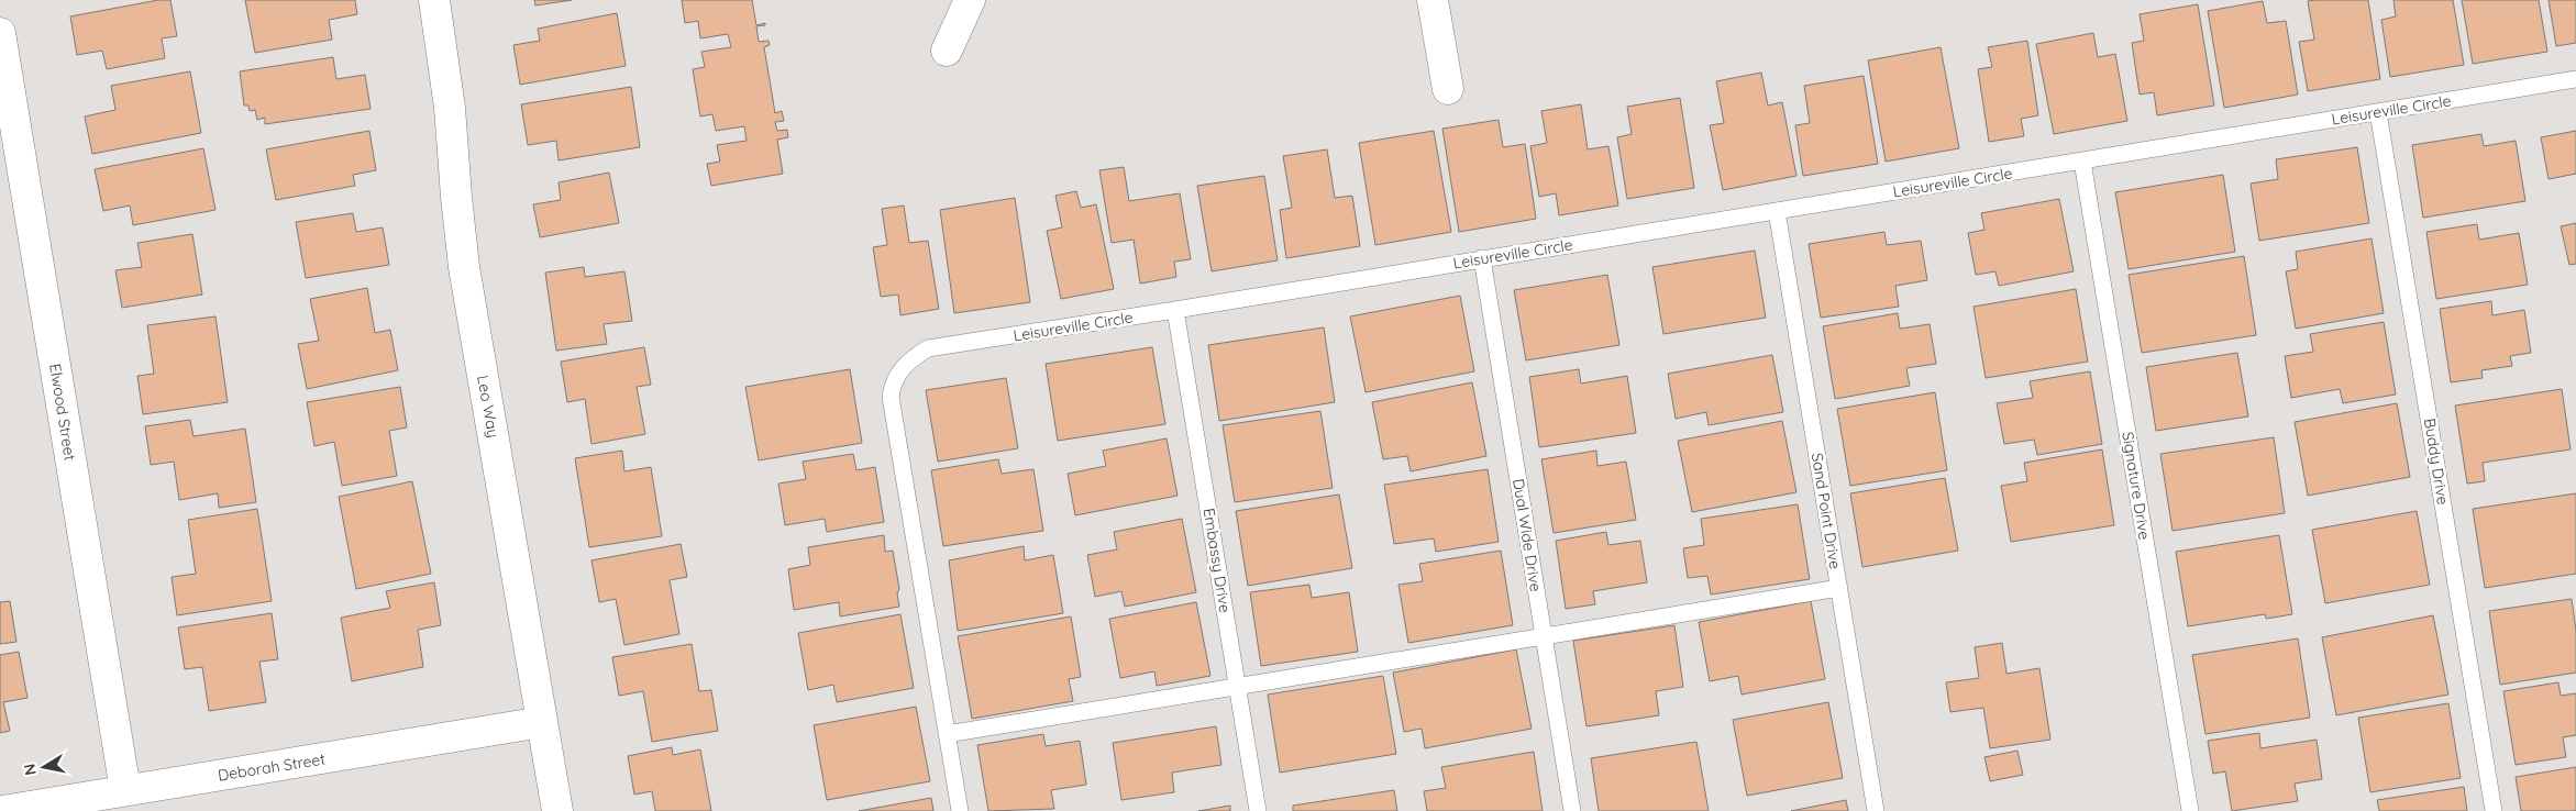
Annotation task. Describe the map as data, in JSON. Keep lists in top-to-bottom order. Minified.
{"streets":{"street":["Leo Way","Elwood Street","Deborah Street"],"lane":["Leisureville Circle","Buddy Drive","Signature Drive","Sand Point Drive","Dual Wide Drive","Embassy Drive"]},"crossings":[["Leisureville Circle","Buddy Drive"],["Leisureville Circle","Signature Drive"],["Leisureville Circle","Sand Point Drive"],["Leisureville Circle","Dual Wide Drive"],["Leisureville Circle","Embassy Drive"],["Leo Way","Deborah Street"],["Elwood Street","Deborah Street"]],"north":"left"}
